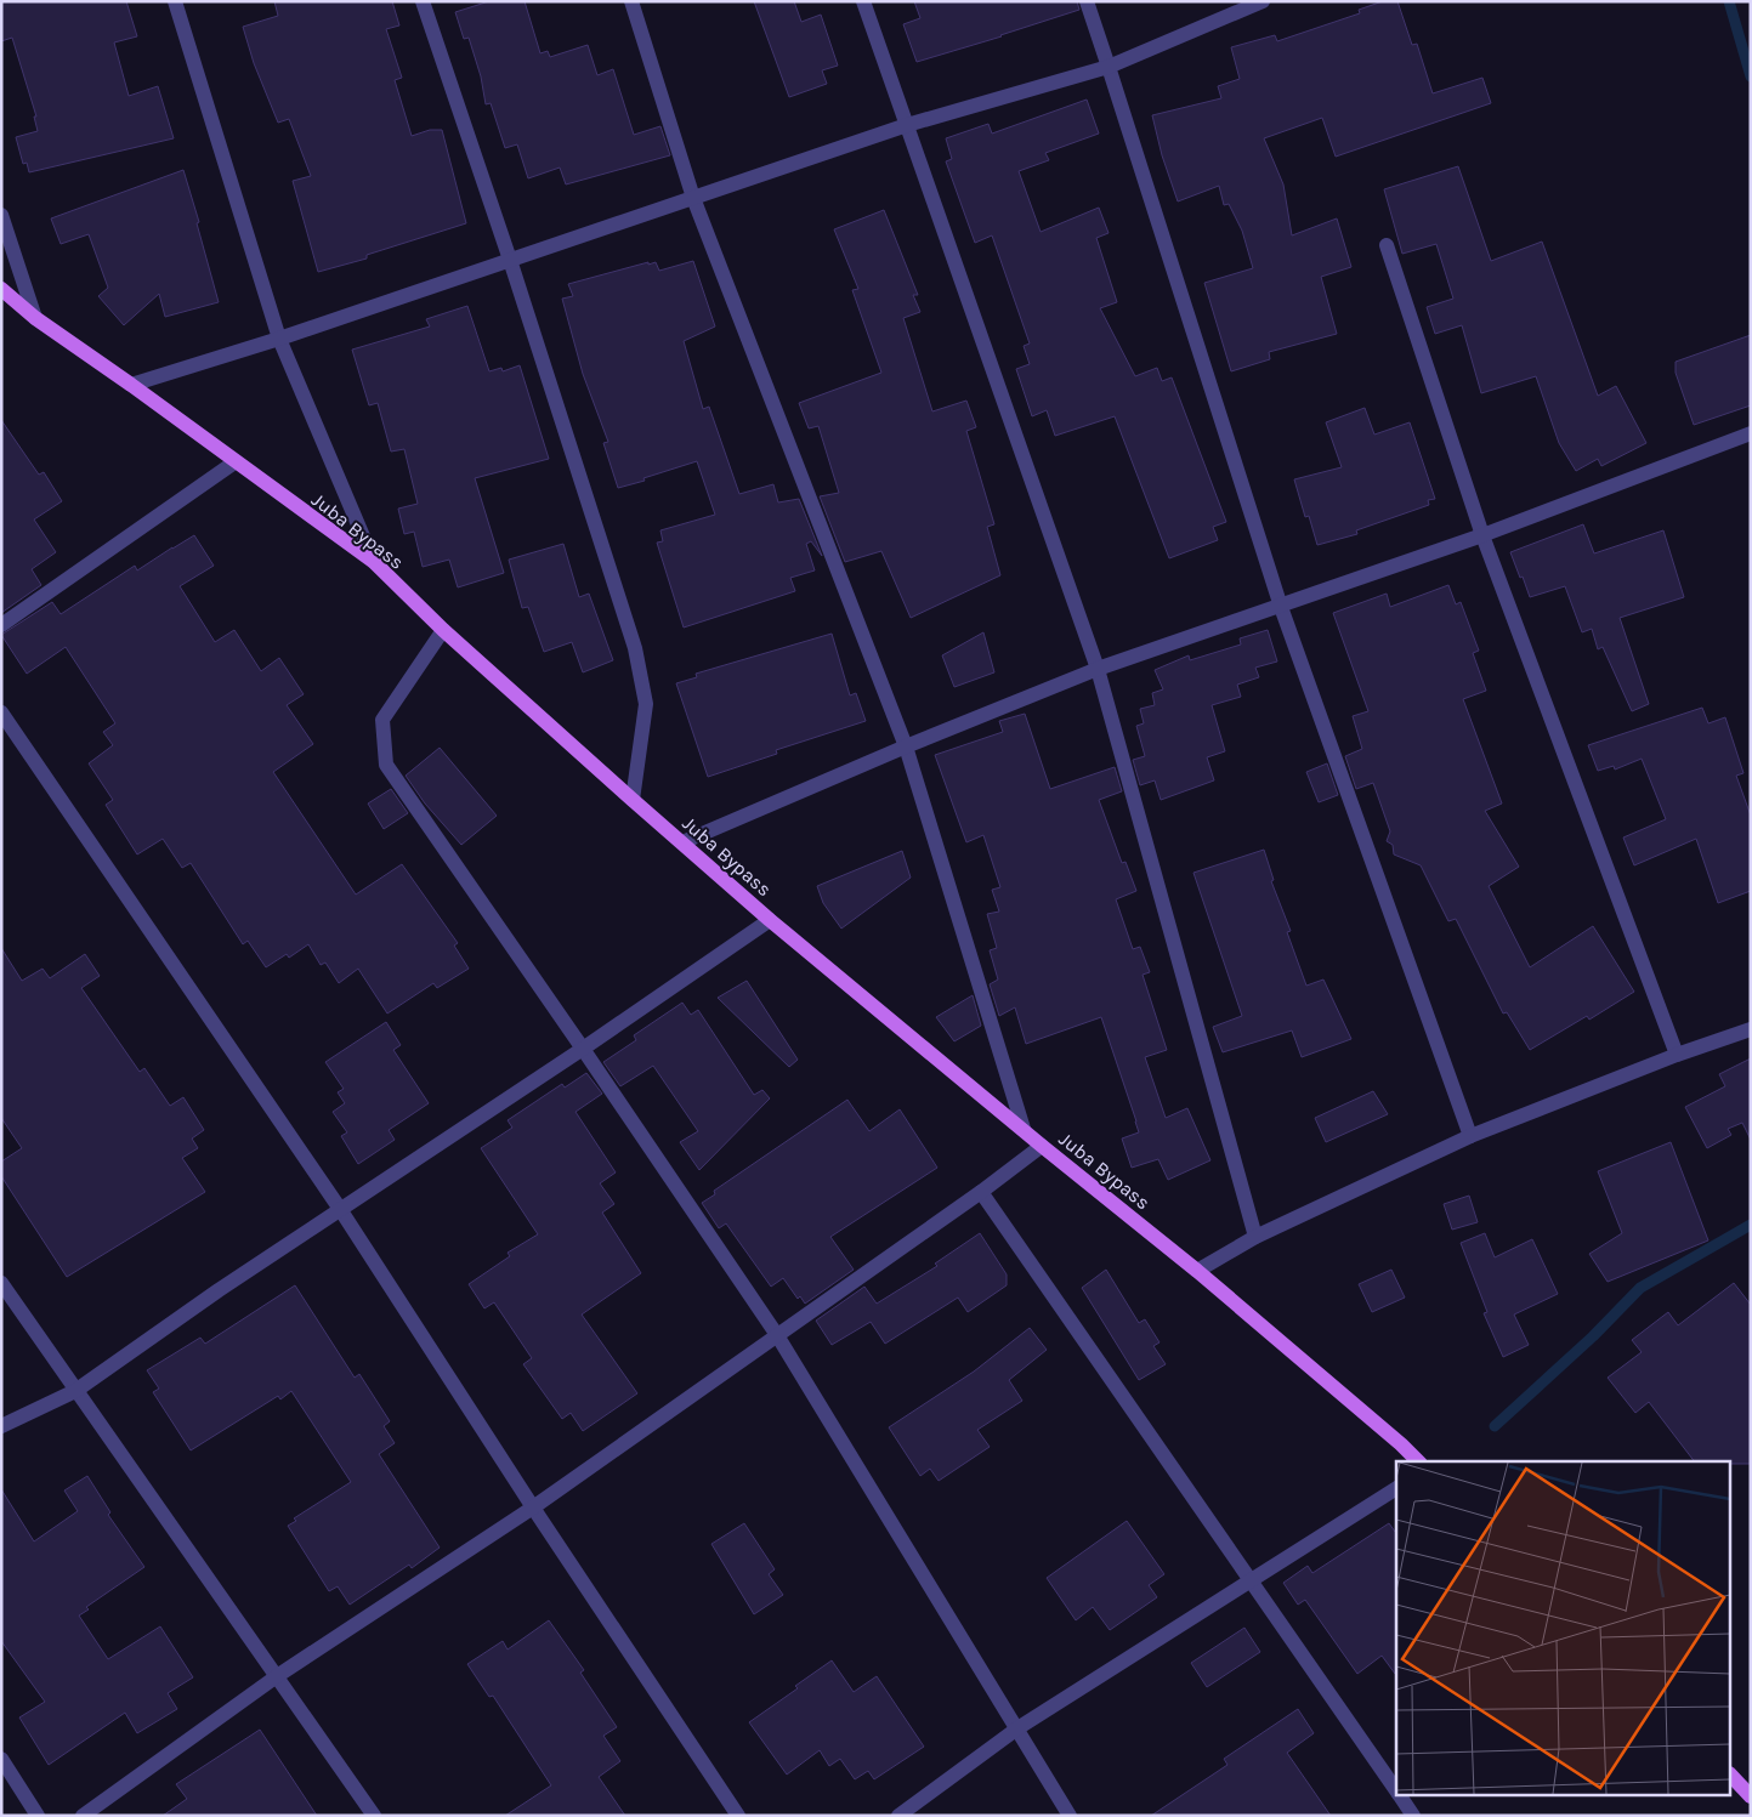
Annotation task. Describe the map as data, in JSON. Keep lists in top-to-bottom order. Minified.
{"streets":{"main road":["Juba Bypass"]}}
